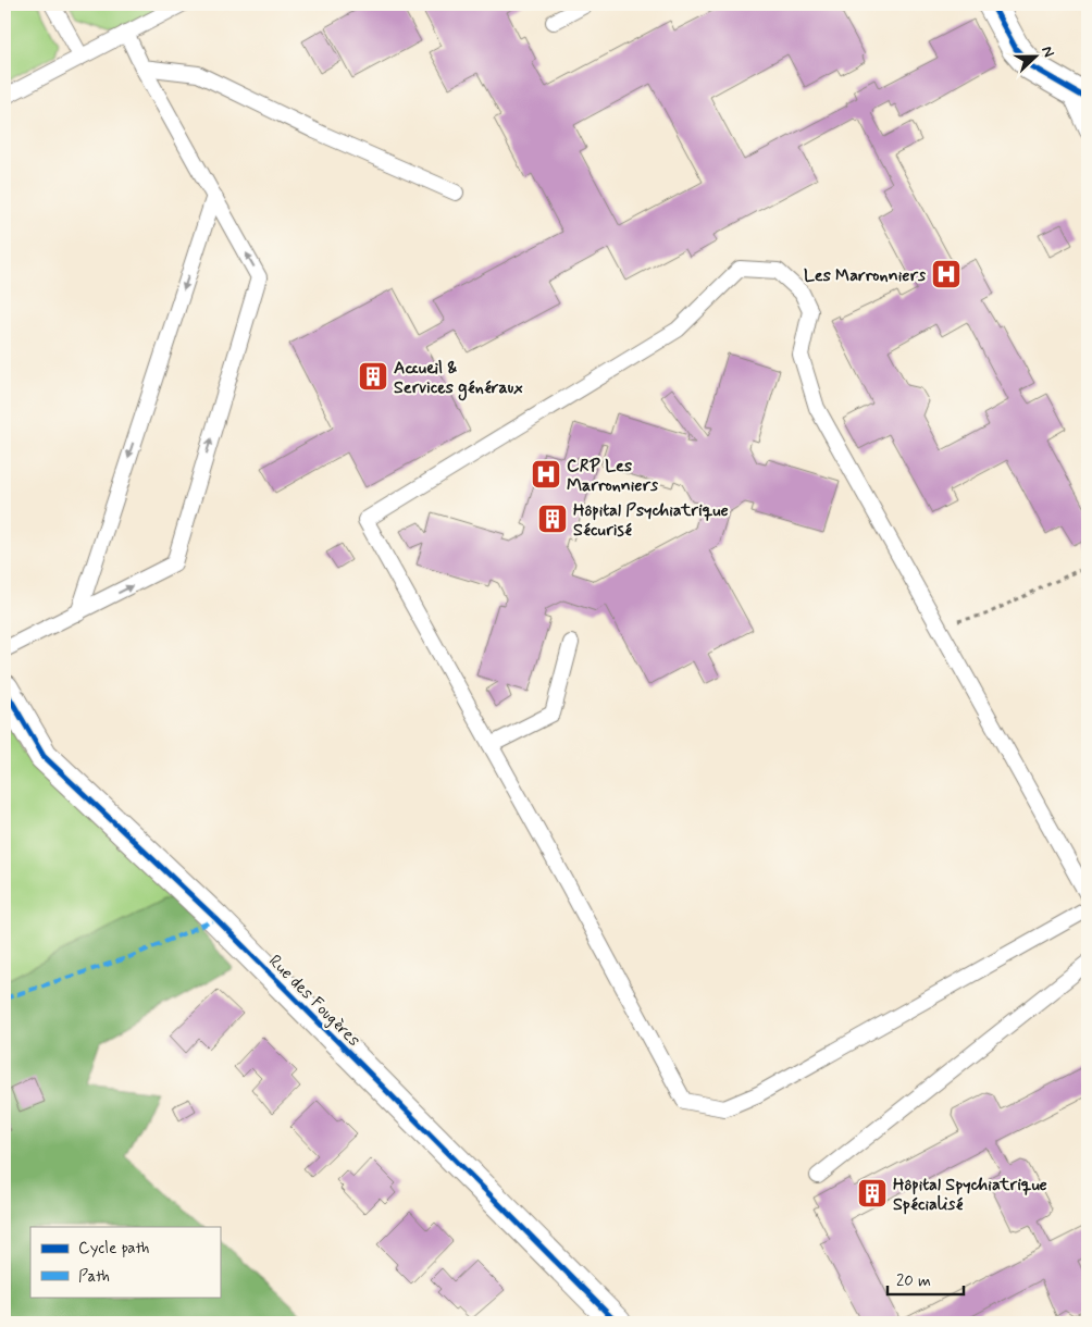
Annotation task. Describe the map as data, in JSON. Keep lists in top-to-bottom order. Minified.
{"streets":{"street":["Rue des Fougères"]},"places":{"hospital":["Les Marronniers","CRP Les Marronniers"],"building":["Accueil & Services généraux","Hôpital Psychiatrique Sécurisé","Hôpital Spychiatrique Spécialisé"]},"legend":["Cycle path","Path"],"scale_bar":"20 m","north":"right"}
